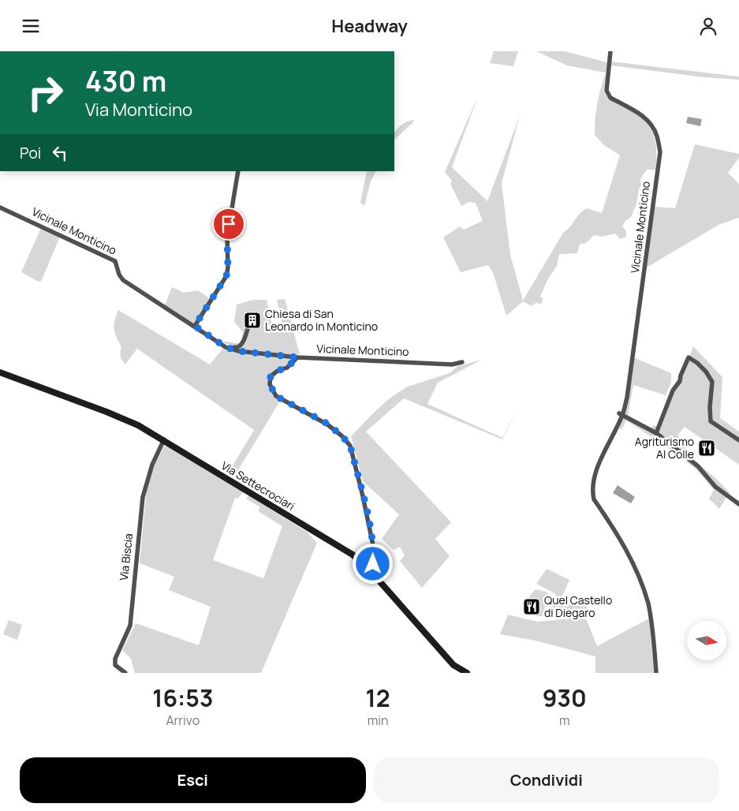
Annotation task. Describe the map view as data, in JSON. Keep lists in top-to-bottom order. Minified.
{"streets":{"main road":["Via Settecrociari"],"street":["Vicinale Monticino","Via Biscia"]},"crossings":[["Via Settecrociari","Via Biscia"]],"places":{"building":["Chiesa di San Leonardo in Monticino"],"restaurant":["Agriturismo Al Colle","Quel Castello di Diegaro"]},"north":"right","page":{"header":"Headway","turn":["430 m","Via Monticino"],"then":"Poi","eta":["16:53","Arrivo","12","min","930","m"],"buttons":["Esci","Condividi"]}}
